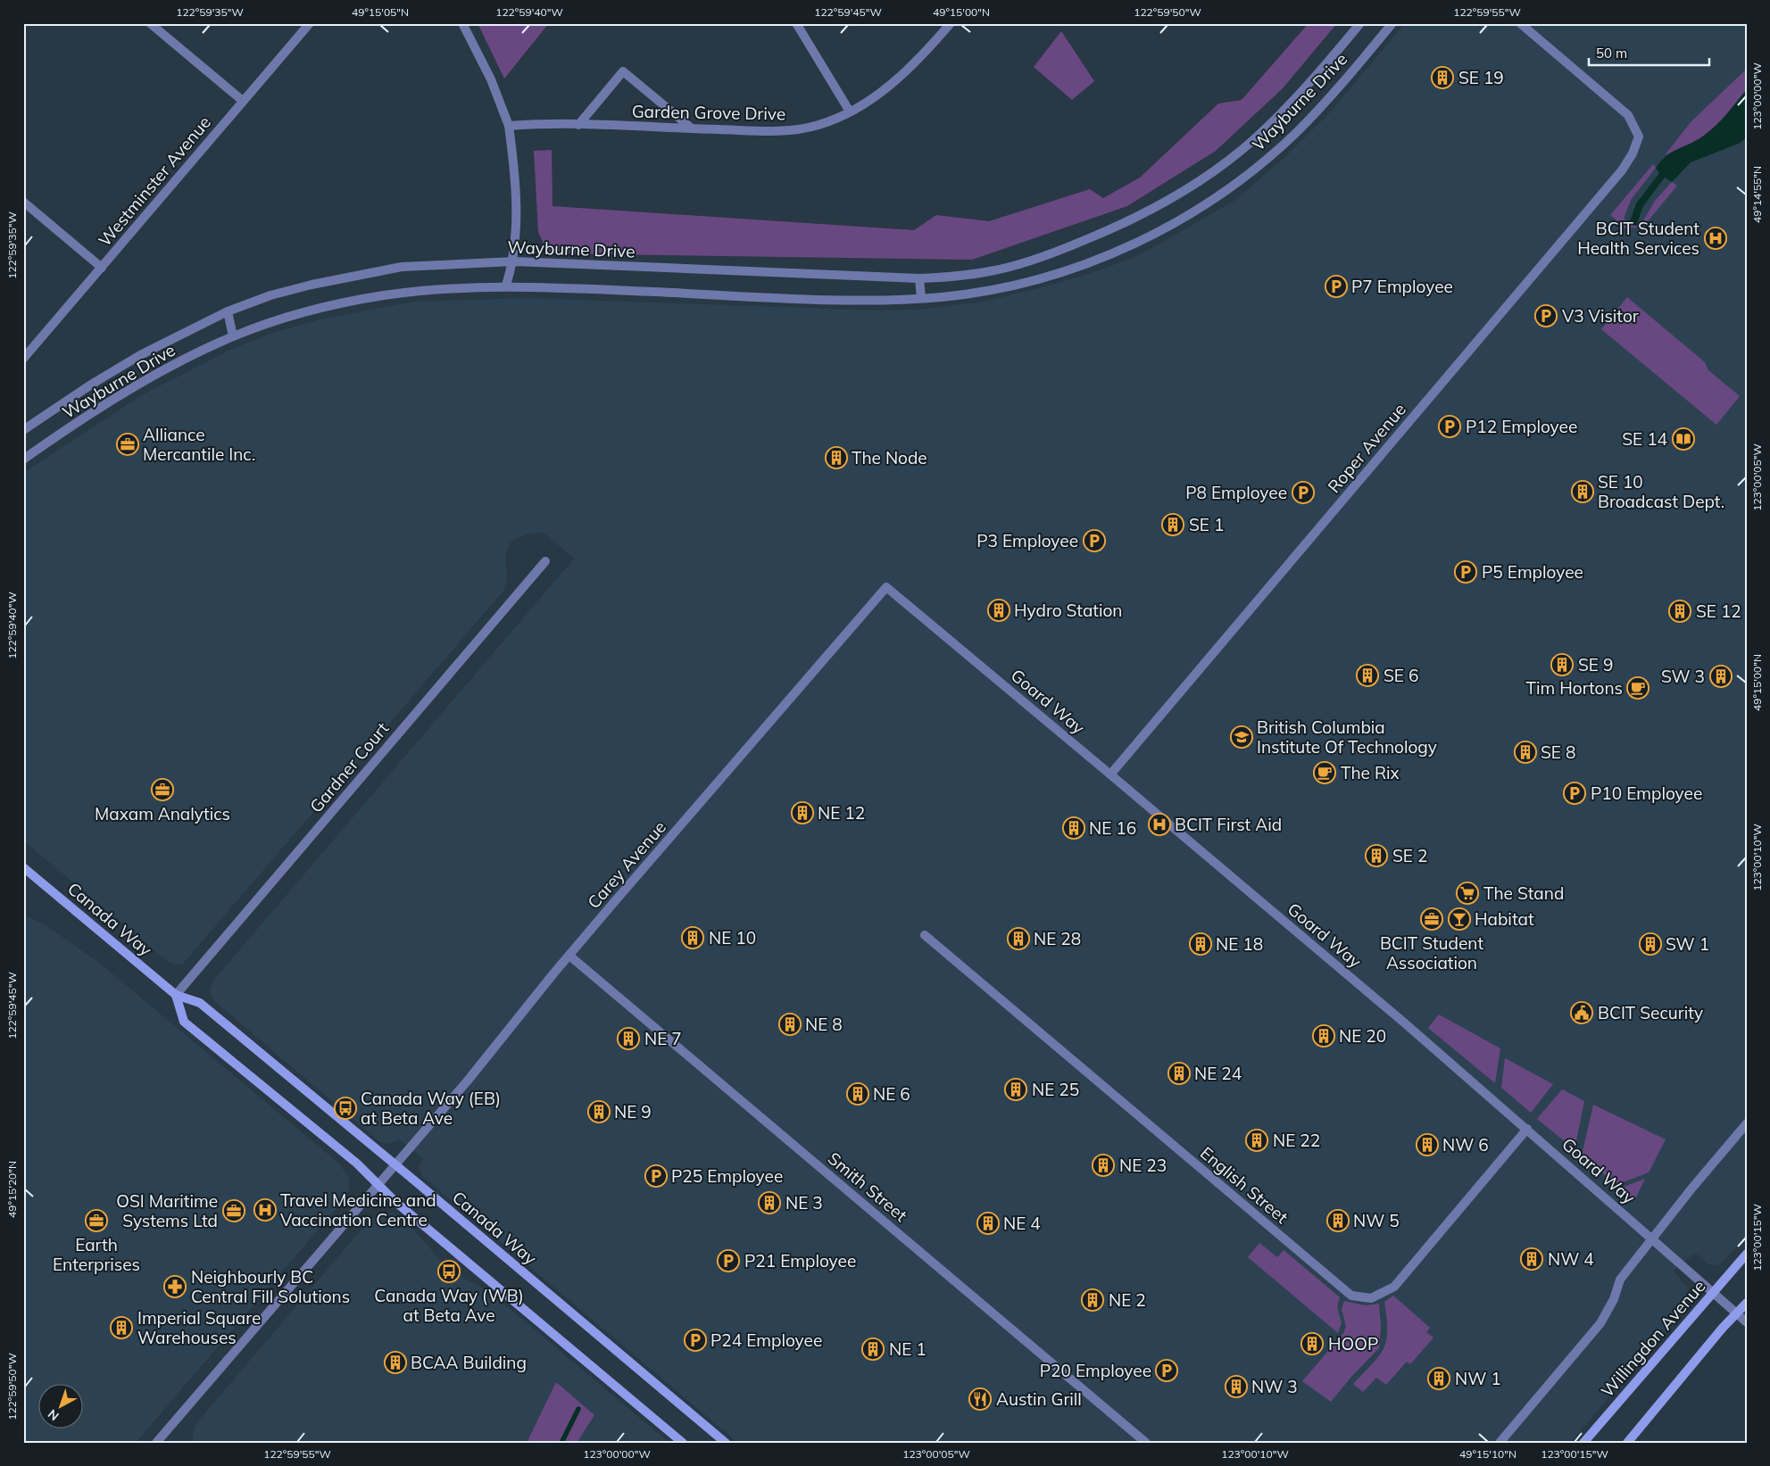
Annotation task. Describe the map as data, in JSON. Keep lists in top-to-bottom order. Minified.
{"streets":{"main road":["Canada Way","Willingdon Avenue"],"street":["Wayburne Drive","Garden Grove Drive","Westminster Avenue","Roper Avenue","Goard Way","Gardner Court","Carey Avenue","English Street","Smith Street"]},"crossings":[["Roper Avenue","Goard Way"],["Goard Way","Carey Avenue"],["Goard Way","English Street"],["Goard Way","Willingdon Avenue"],["Gardner Court","Canada Way"],["Carey Avenue","Canada Way"],["Carey Avenue","Smith Street"]],"places":{"building":["SE 19","The Node","SE 10 Broadcast Dept.","SE 1","Hydro Station","SE 12","SE 9","SE 6","SW 3","SE 8","NE 12","NE 16","SE 2","NE 10","NE 28","NE 18","SW 1","NE 8","NE 20","NE 7","NE 24","NE 25","NE 6","NE 9","NE 22","NW 6","NE 23","NE 3","NW 5","NE 4","NW 4","NE 2","Imperial Square Warehouses","HOOP","NE 1","BCAA Building","NW 1","NW 3"],"hospital":["BCIT Student Health Services","BCIT First Aid","Travel Medicine and Vaccination Centre"],"parking":["P7 Employee","V3 Visitor","P12 Employee","P8 Employee","P3 Employee","P5 Employee","P10 Employee","P25 Employee","P21 Employee","P24 Employee","P20 Employee"],"library":["SE 14"],"office":["Alliance Mercantile Inc.","Maxam Analytics","BCIT Student Association","OSI Maritime Systems Ltd","Earth Enterprises"],"cafe":["Tim Hortons","The Rix"],"school or university":["British Columbia Institute Of Technology"],"supermarket":["The Stand"],"bar":["Habitat"],"public building":["BCIT Security"],"bus stop":["Canada Way (EB) at Beta Ave","Canada Way (WB) at Beta Ave"],"pharmacy":["Neighbourly BC Central Fill Solutions"],"restaurant":["Austin Grill"]},"scale_bar":"50 m","north":"bottom left","coordinates":["122°59'35\"W","49°15'05\"N","122°59'40\"W","122°59'45\"W","49°15'00\"N","122°59'50\"W","122°59'55\"W","123°00'00\"W","49°14'55\"N","123°00'05\"W","123°00'10\"W","49°15'20\"N","123°00'15\"W","49°15'10\"N"]}
